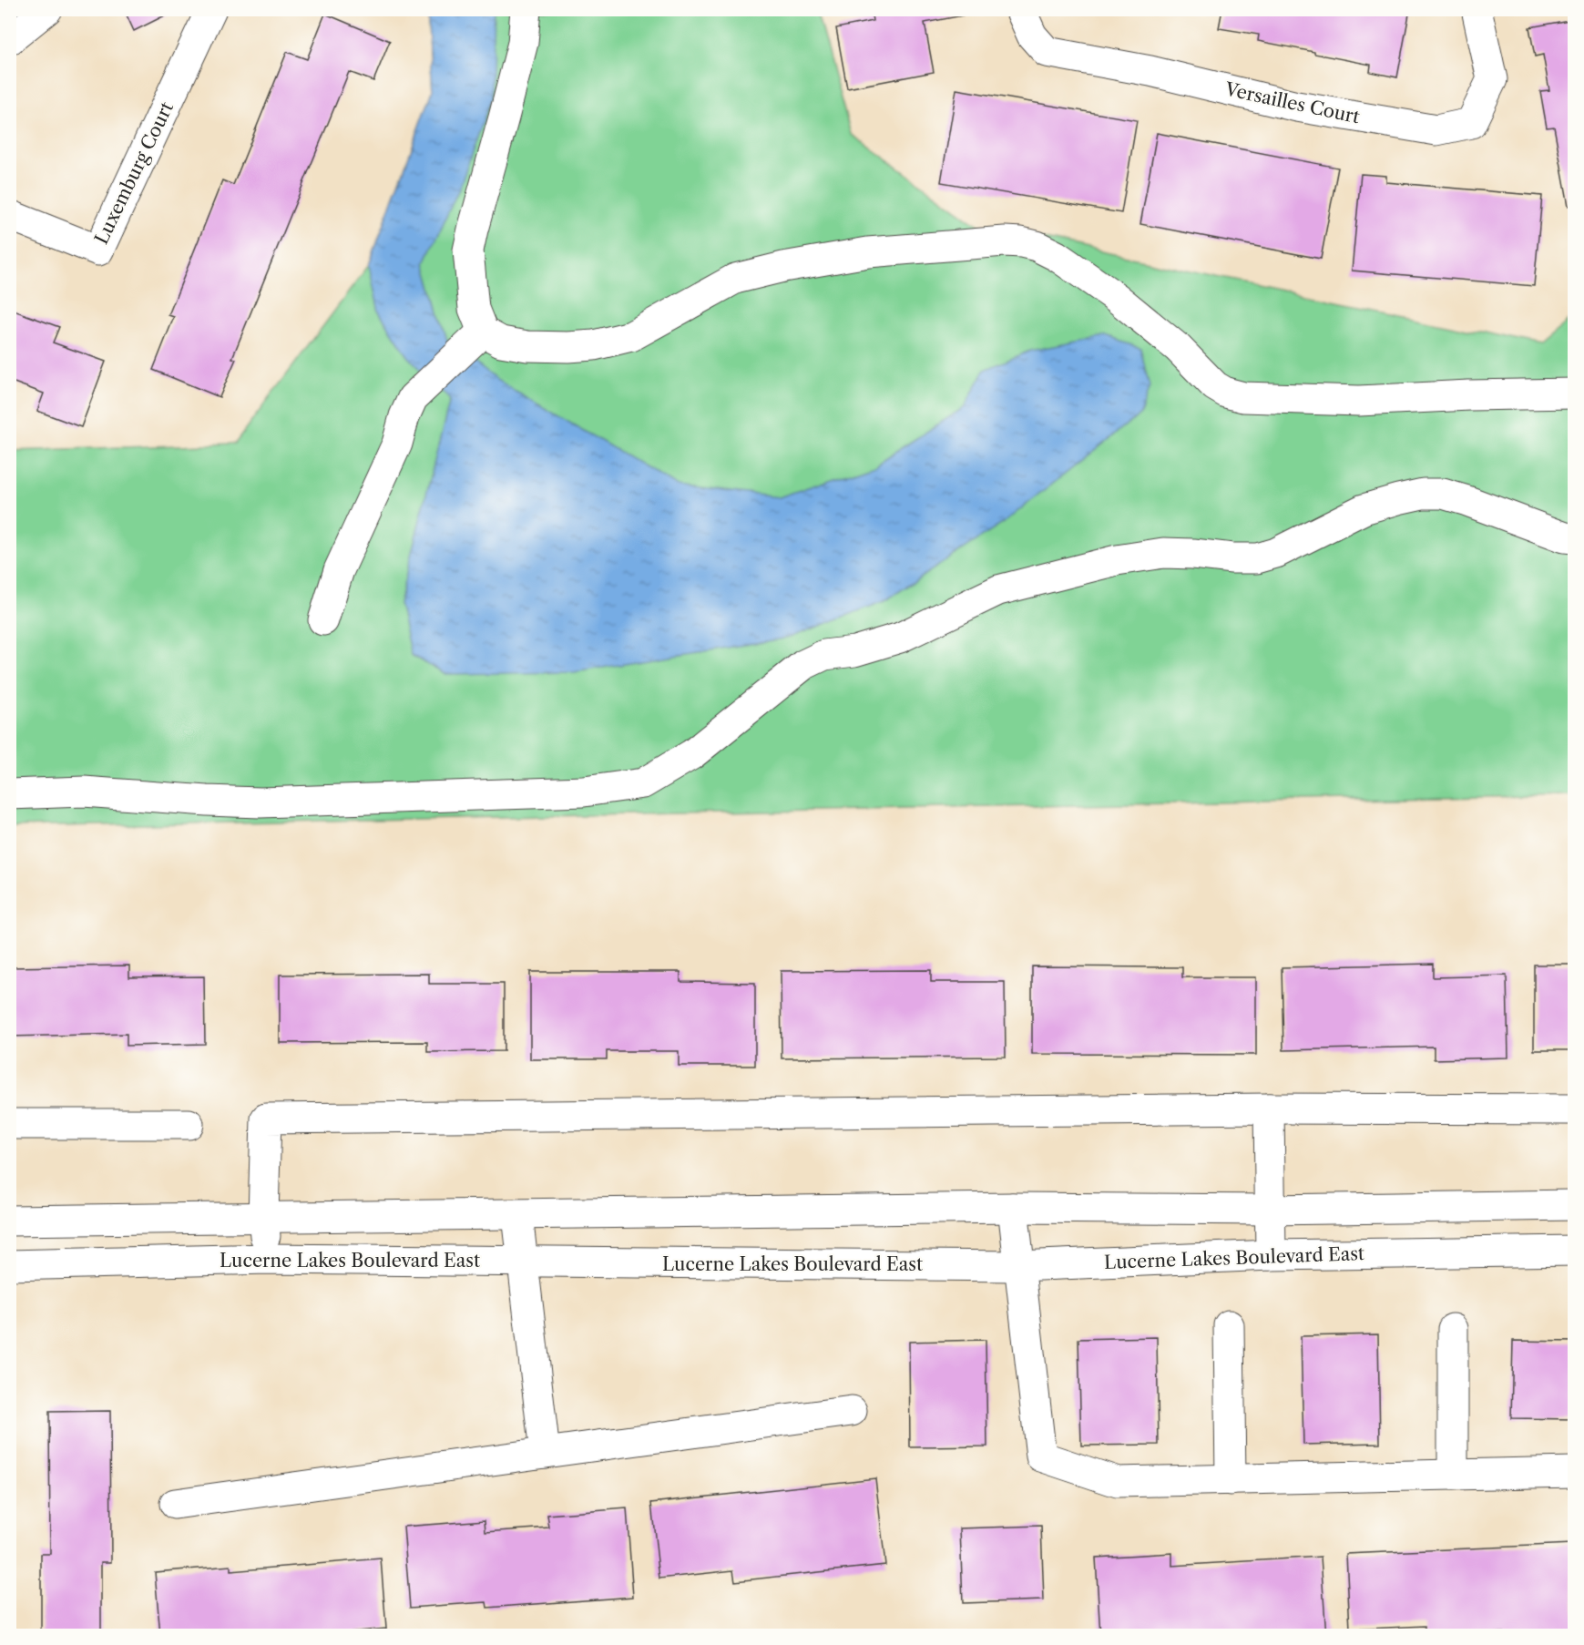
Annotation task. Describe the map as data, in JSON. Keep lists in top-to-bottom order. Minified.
{"streets":{"street":["Versailles Court","Luxemburg Court","Lucerne Lakes Boulevard East"]}}
